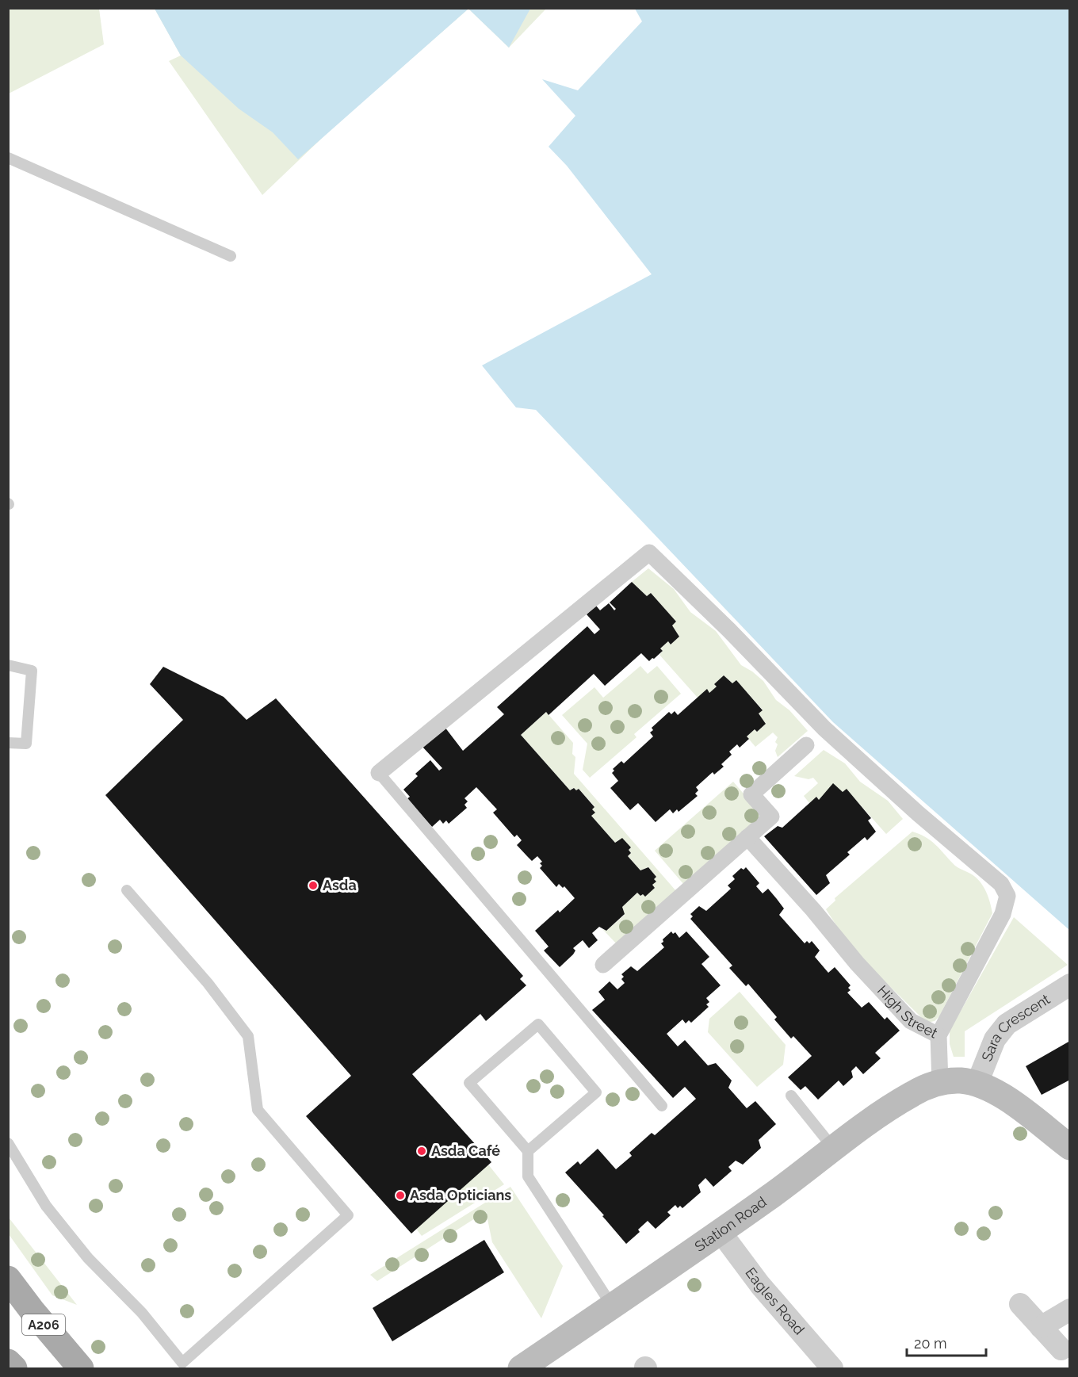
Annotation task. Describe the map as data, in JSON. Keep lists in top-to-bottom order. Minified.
{"streets":{"main road":["Station Road","A206"],"street":["High Street","Sara Crescent","Eagles Road"]},"crossings":[["High Street","Station Road"],["Station Road","Eagles Road"]],"places":["Asda","Asda Café","Asda Opticians"],"scale_bar":"20 m"}
